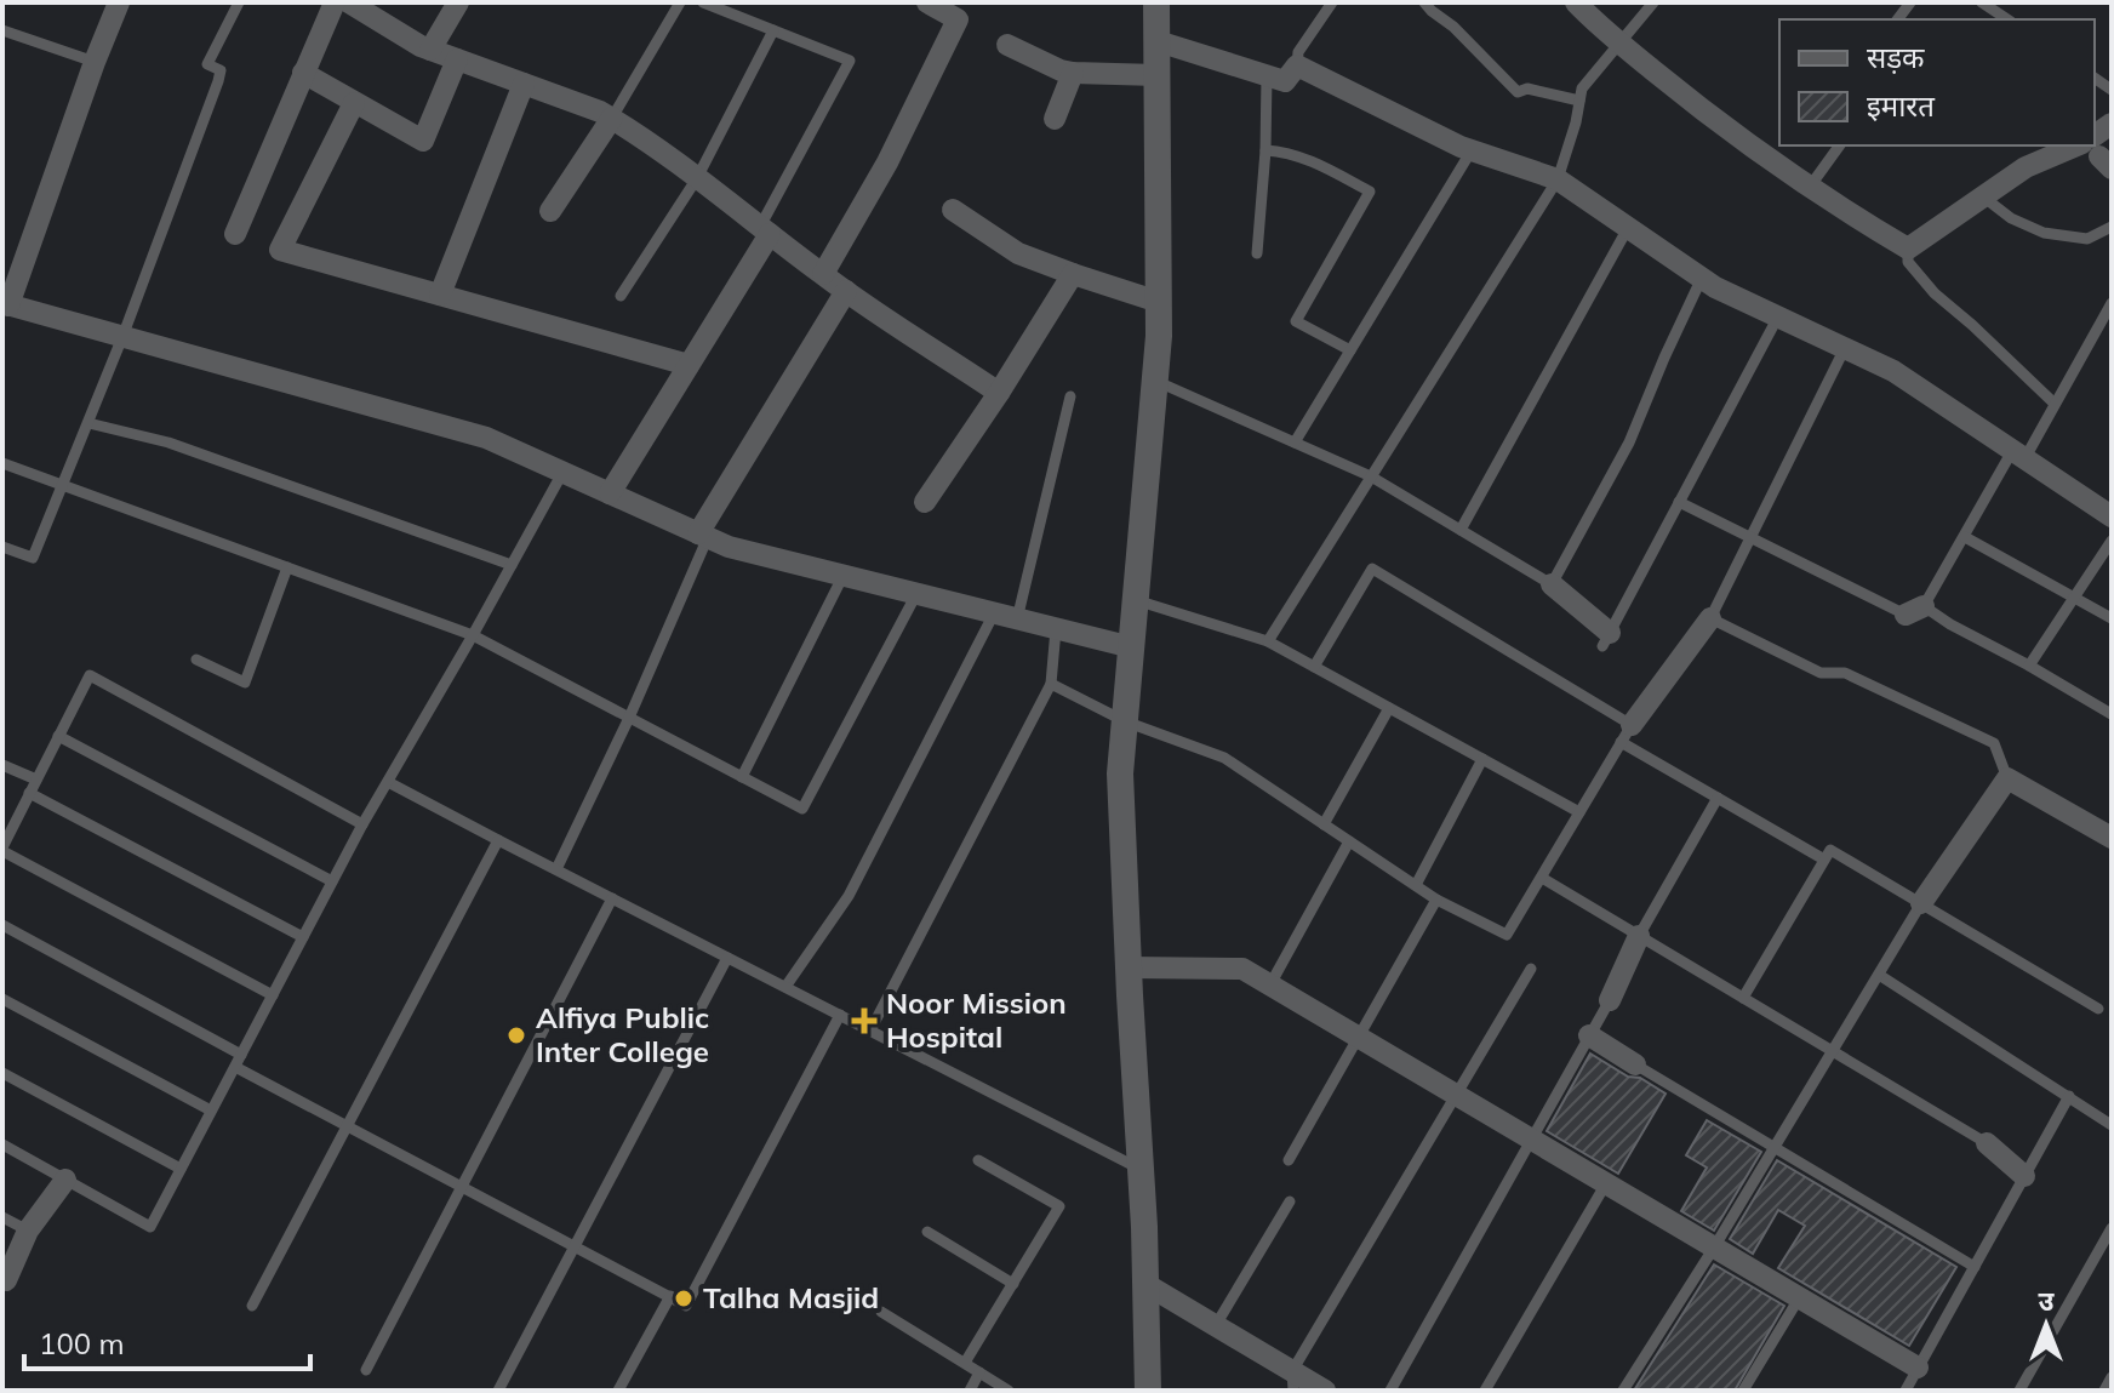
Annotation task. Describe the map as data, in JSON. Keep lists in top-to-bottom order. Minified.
{"places":{"health":["Noor Mission Hospital"],"other":["Alfiya Public Inter College","Talha Masjid"]},"legend":["सड़क","इमारत"],"scale_bar":"100 m","north":"top"}
